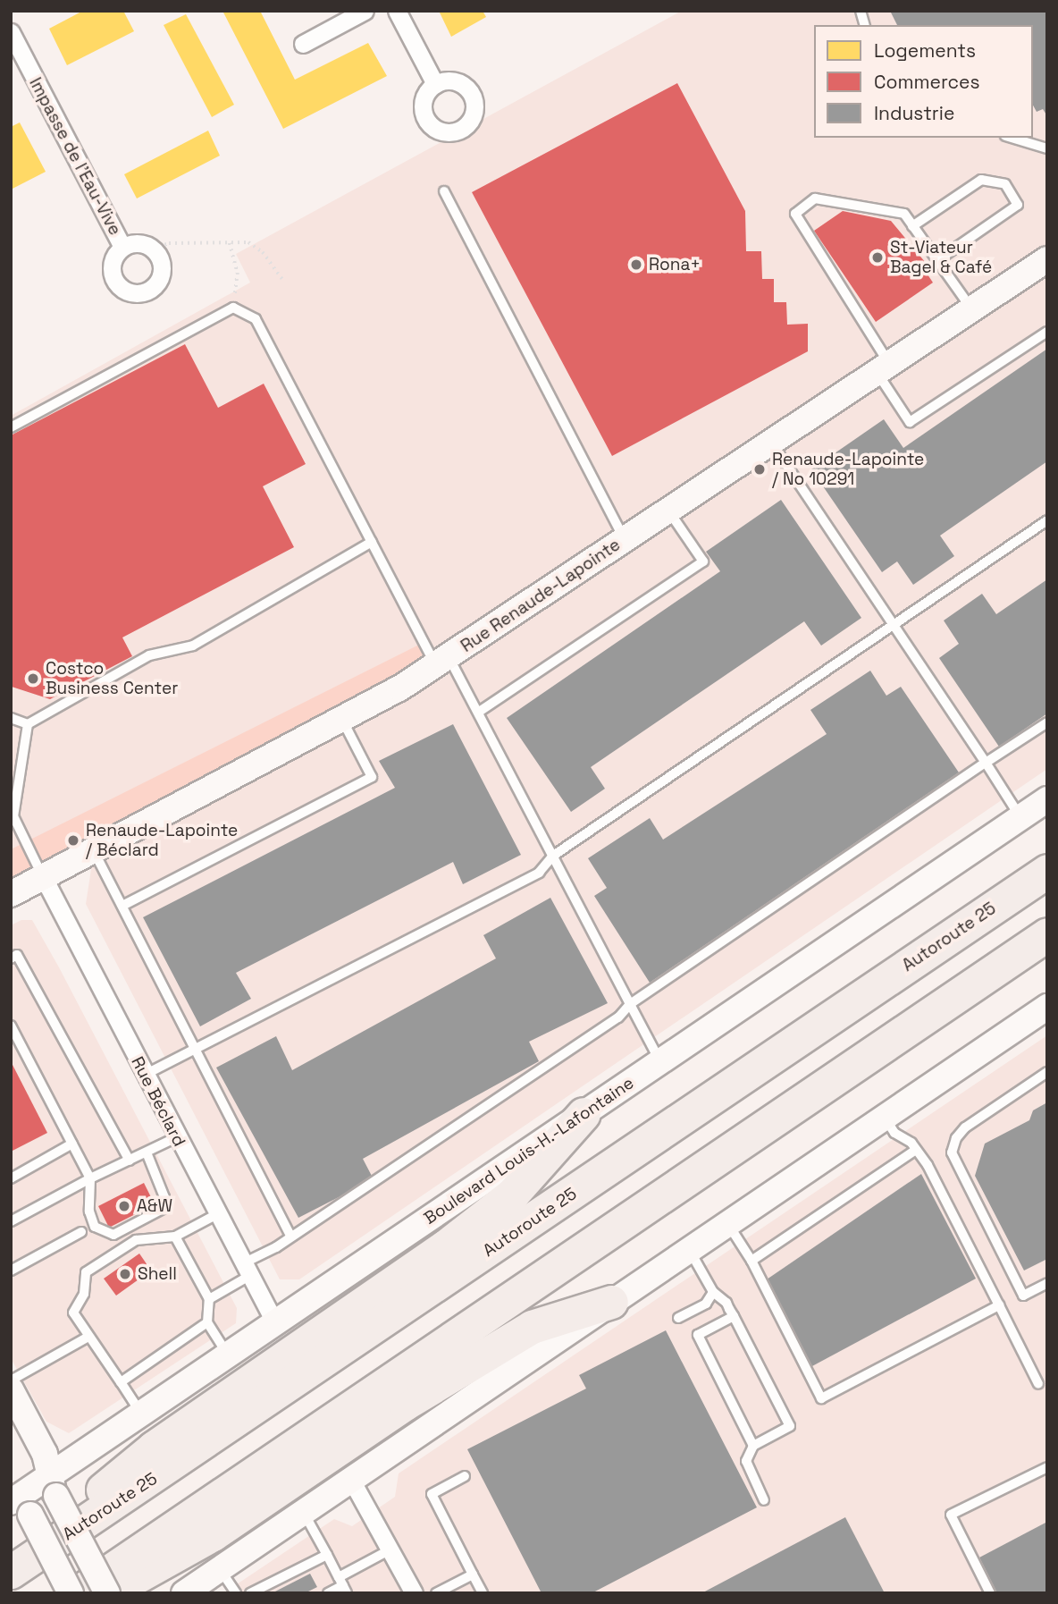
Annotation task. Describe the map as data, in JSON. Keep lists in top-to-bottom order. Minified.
{"streets":{"highway":["Autoroute 25"],"main road":["Rue Renaude-Lapointe","Boulevard Louis-H.-Lafontaine"],"street":["Impasse de l'Eau-Vive","Rue Béclard"]},"crossings":[["Rue Renaude-Lapointe","Rue Béclard"],["Rue Béclard","Boulevard Louis-H.-Lafontaine"]],"places":["St-Viateur Bagel & Café","Rona+","Renaude-Lapointe / No 10291","Costco Business Center","Renaude-Lapointe / Béclard","A&W","Shell"],"legend":["Logements","Commerces","Industrie"]}
